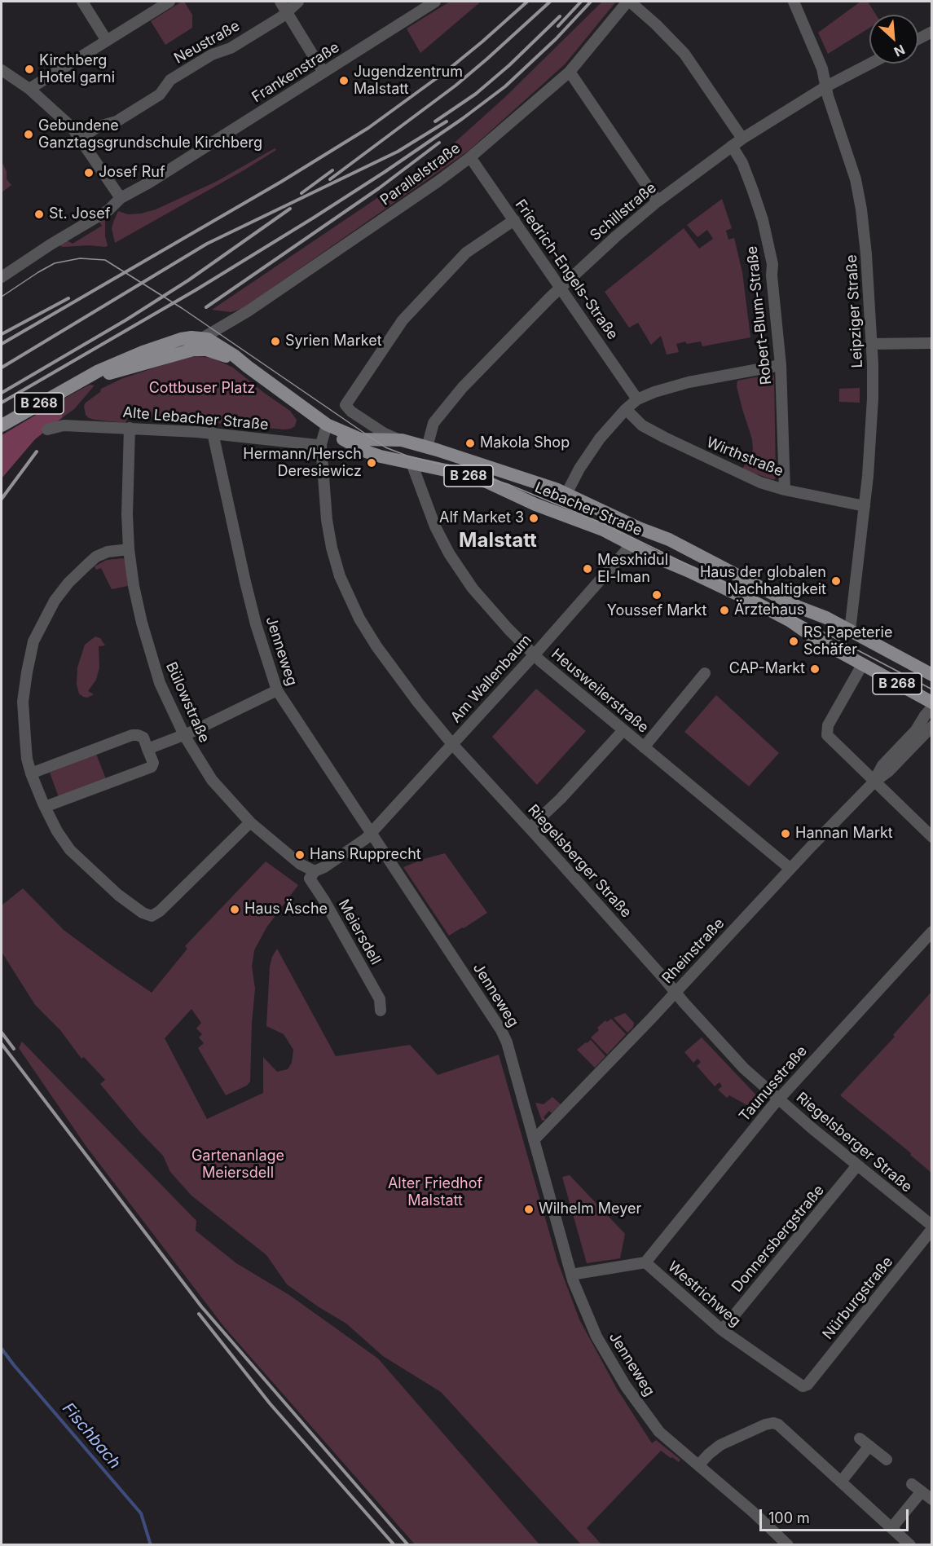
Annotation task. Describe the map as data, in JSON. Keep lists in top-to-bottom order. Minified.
{"streets":{"main road":["B 268","Lebacher Straße"],"street":["Neustraße","Frankenstraße","Parallelstraße","Schillstraße","Friedrich-Engels-Straße","Leipziger Straße","Robert-Blum-Straße","Alte Lebacher Straße","Wirthstraße","Jenneweg","Am Wallenbaum","Heusweilerstraße","Bülowstraße","Riegelsberger Straße","Meiersdell","Rheinstraße","Taunusstraße","Donnersbergstraße","Westrichweg","Nürburgstraße"]},"crossings":[["Parallelstraße","Friedrich-Engels-Straße"],["Parallelstraße","B 268"],["Parallelstraße","Lebacher Straße"],["Schillstraße","Friedrich-Engels-Straße"],["Schillstraße","Leipziger Straße"],["Schillstraße","Robert-Blum-Straße"],["Schillstraße","Lebacher Straße"],["Leipziger Straße","Wirthstraße"],["Leipziger Straße","Lebacher Straße"],["Robert-Blum-Straße","Wirthstraße"],["B 268","Lebacher Straße"],["Alte Lebacher Straße","Jenneweg"],["Alte Lebacher Straße","Bülowstraße"],["Alte Lebacher Straße","Riegelsberger Straße"],["Lebacher Straße","Am Wallenbaum"],["Lebacher Straße","Heusweilerstraße"],["Jenneweg","Am Wallenbaum"],["Jenneweg","Rheinstraße"],["Jenneweg","Westrichweg"],["Am Wallenbaum","Heusweilerstraße"],["Am Wallenbaum","Riegelsberger Straße"],["Heusweilerstraße","Rheinstraße"],["Bülowstraße","Meiersdell"],["Riegelsberger Straße","Rheinstraße"],["Riegelsberger Straße","Taunusstraße"],["Riegelsberger Straße","Donnersbergstraße"],["Riegelsberger Straße","Nürburgstraße"],["Taunusstraße","Westrichweg"],["Donnersbergstraße","Westrichweg"],["Westrichweg","Nürburgstraße"]],"districts":["Malstatt"],"water":["Fischbach"],"parks":["Cottbuser Platz","Gartenanlage Meiersdell","Alter Friedhof Malstatt"],"places":["Kirchberg Hotel garni","Jugendzentrum Malstatt","Gebundene Ganztagsgrundschule Kirchberg","Josef Ruf","St. Josef","Syrien Market","Makola Shop","Hermann/Hersch Deresiewicz","Alf Market 3","Mesxhidul El-Iman","Haus der globalen Nachhaltigkeit","Youssef Markt","Ärztehaus","RS Papeterie Schäfer","CAP-Markt","Hannan Markt","Hans Rupprecht","Haus Äsche","Wilhelm Meyer"],"scale_bar":"100 m","north":"bottom right"}
